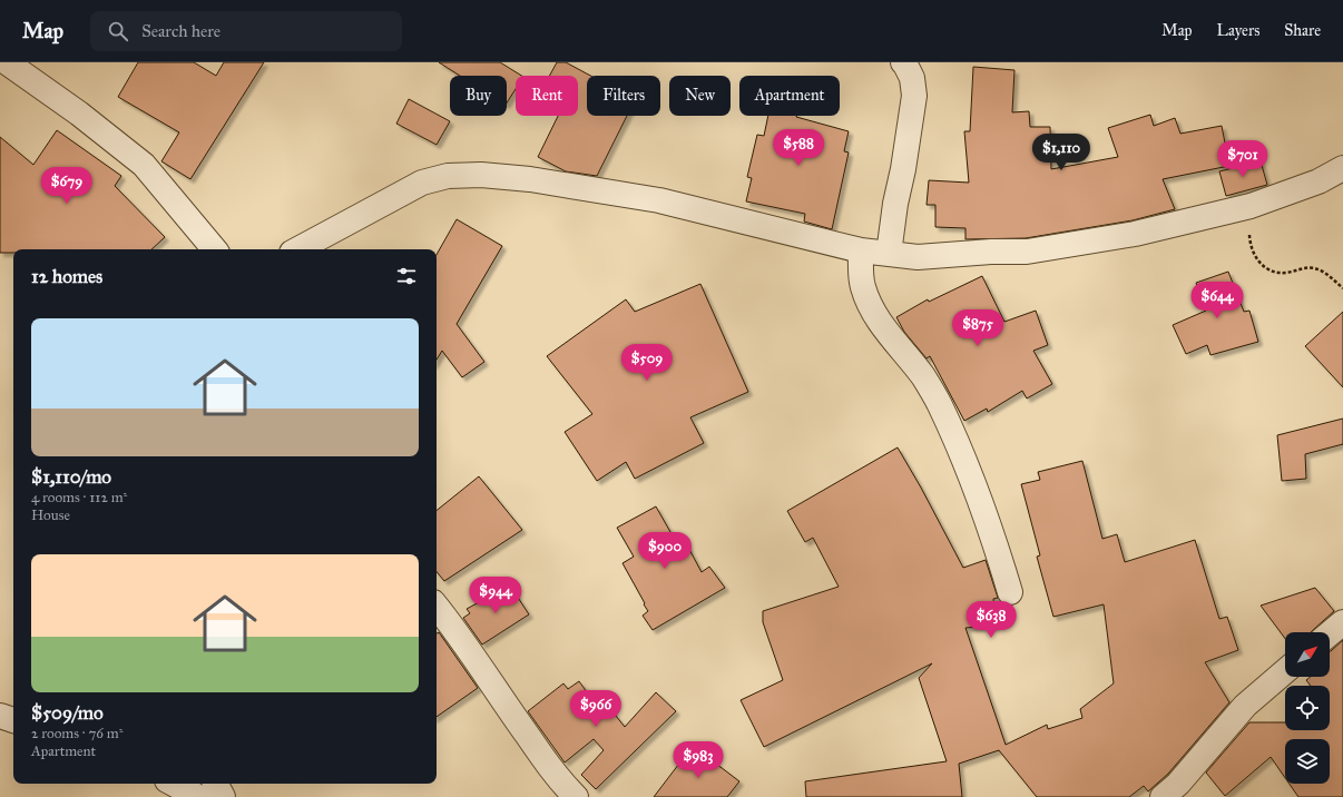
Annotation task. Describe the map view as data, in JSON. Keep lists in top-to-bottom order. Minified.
{"north":"top right","page":{"header":"Map","search":"Search here","nav":["Map","Layers","Share"],"chip":["Buy","Rent","Filters","New","Apartment"],"price":["$588","$1,110","$701","$679","$644","$875","$509","$900","$944","$638","$966","$983"],"heading":"12 homes","list":[{"name":"$1,110/mo","note":"4 rooms · 112 m² · House"},{"name":"$509/mo","note":"2 rooms · 76 m² · Apartment"}]}}
